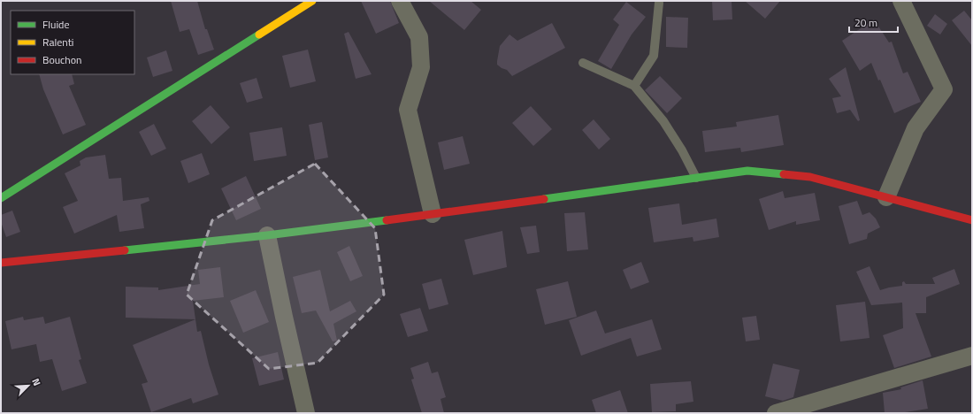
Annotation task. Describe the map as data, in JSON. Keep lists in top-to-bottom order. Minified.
{"legend":["Fluide","Ralenti","Bouchon"],"scale_bar":"20 m","north":"top right"}
